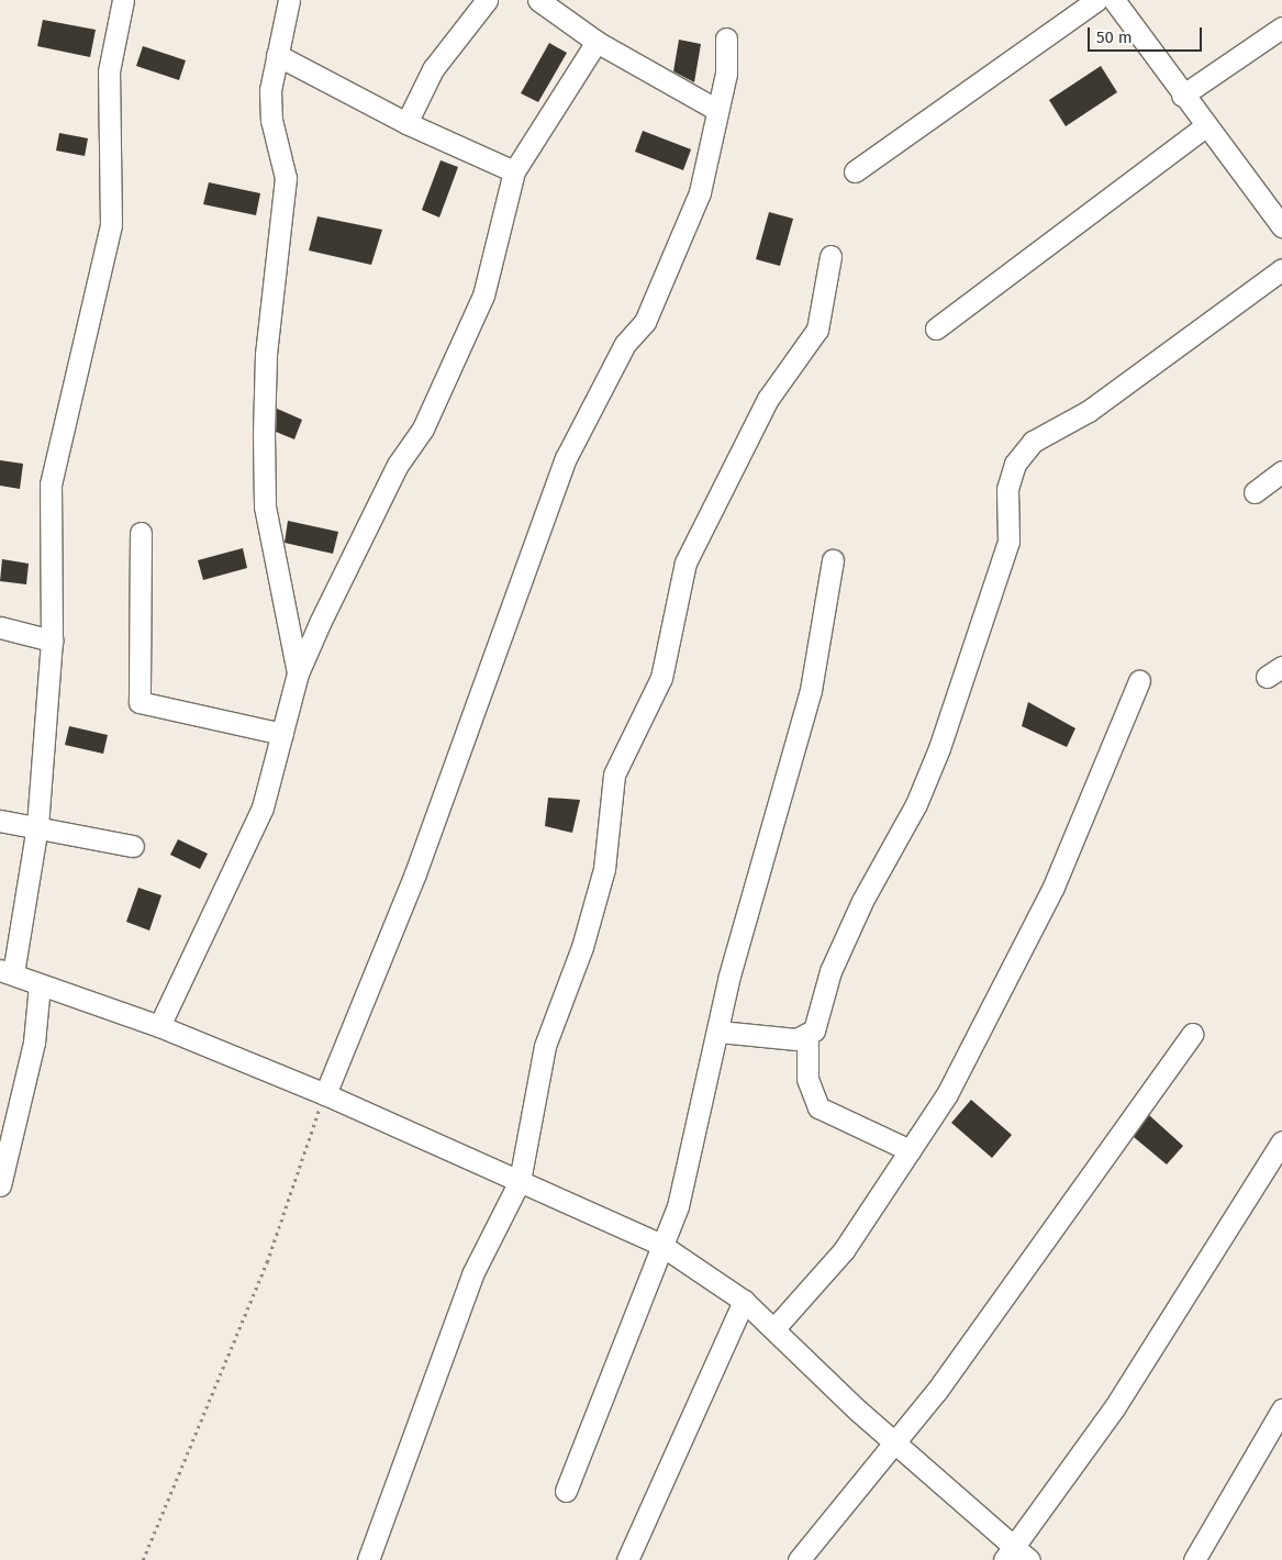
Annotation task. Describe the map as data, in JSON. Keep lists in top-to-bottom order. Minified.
{"scale_bar":"50 m"}
